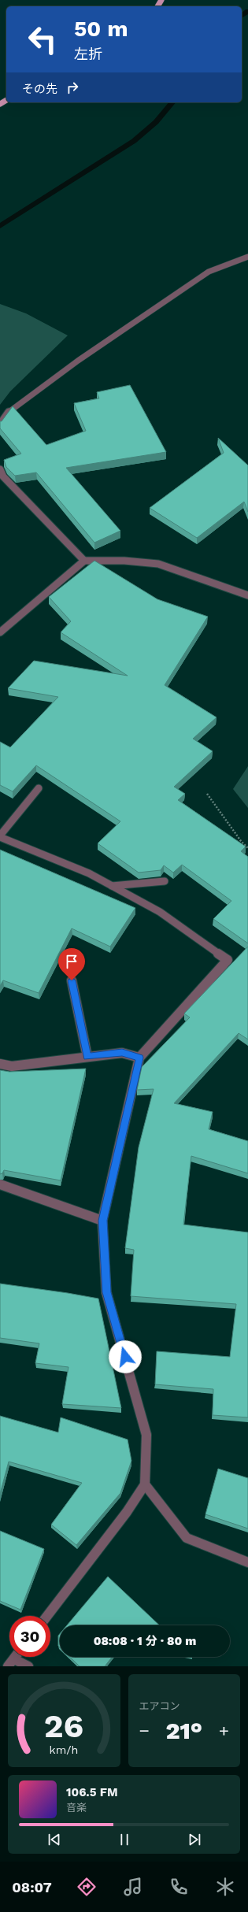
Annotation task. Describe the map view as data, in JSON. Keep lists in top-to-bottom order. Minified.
{"page":{"turn":["50 m","左折"],"then":"その先","limit":"30","trip":"08:08 · 1 分 · 80 m","tile":"エアコン","heat":["−","21°","+"],"song":["106.5 FM","音楽"],"tabs":"08:07","gauge":["26","km/h"]}}
